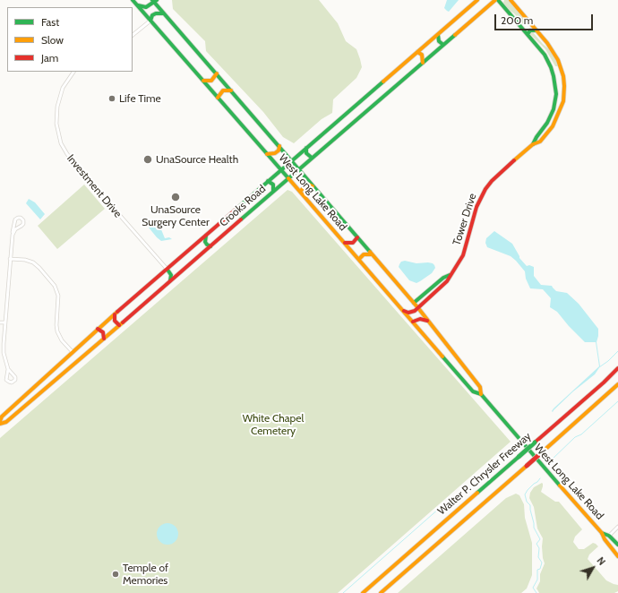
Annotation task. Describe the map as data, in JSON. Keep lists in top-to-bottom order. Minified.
{"streets":{"main road":["West Long Lake Road","Crooks Road","Tower Drive","Walter P. Chrysler Freeway"],"street":["Investment Drive"]},"crossings":[["Investment Drive","Crooks Road"],["West Long Lake Road","Crooks Road"],["West Long Lake Road","Tower Drive"],["Crooks Road","Tower Drive"]],"parks":["White Chapel Cemetery"],"places":["Life Time","UnaSource Health","UnaSource Surgery Center","Temple of Memories"],"legend":["Fast","Slow","Jam"],"scale_bar":"200 m","north":"top right"}
